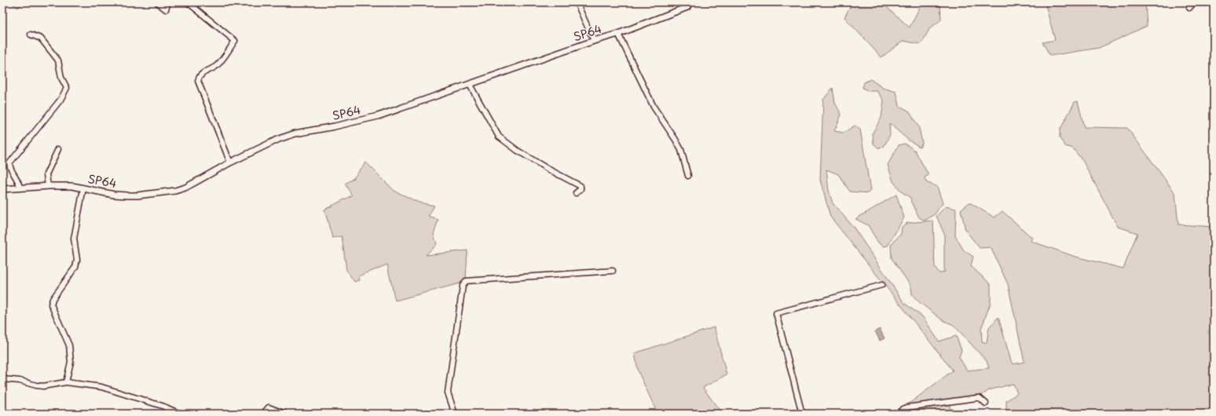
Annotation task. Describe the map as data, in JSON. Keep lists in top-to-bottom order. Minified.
{"streets":{"street":["SP64"]}}
